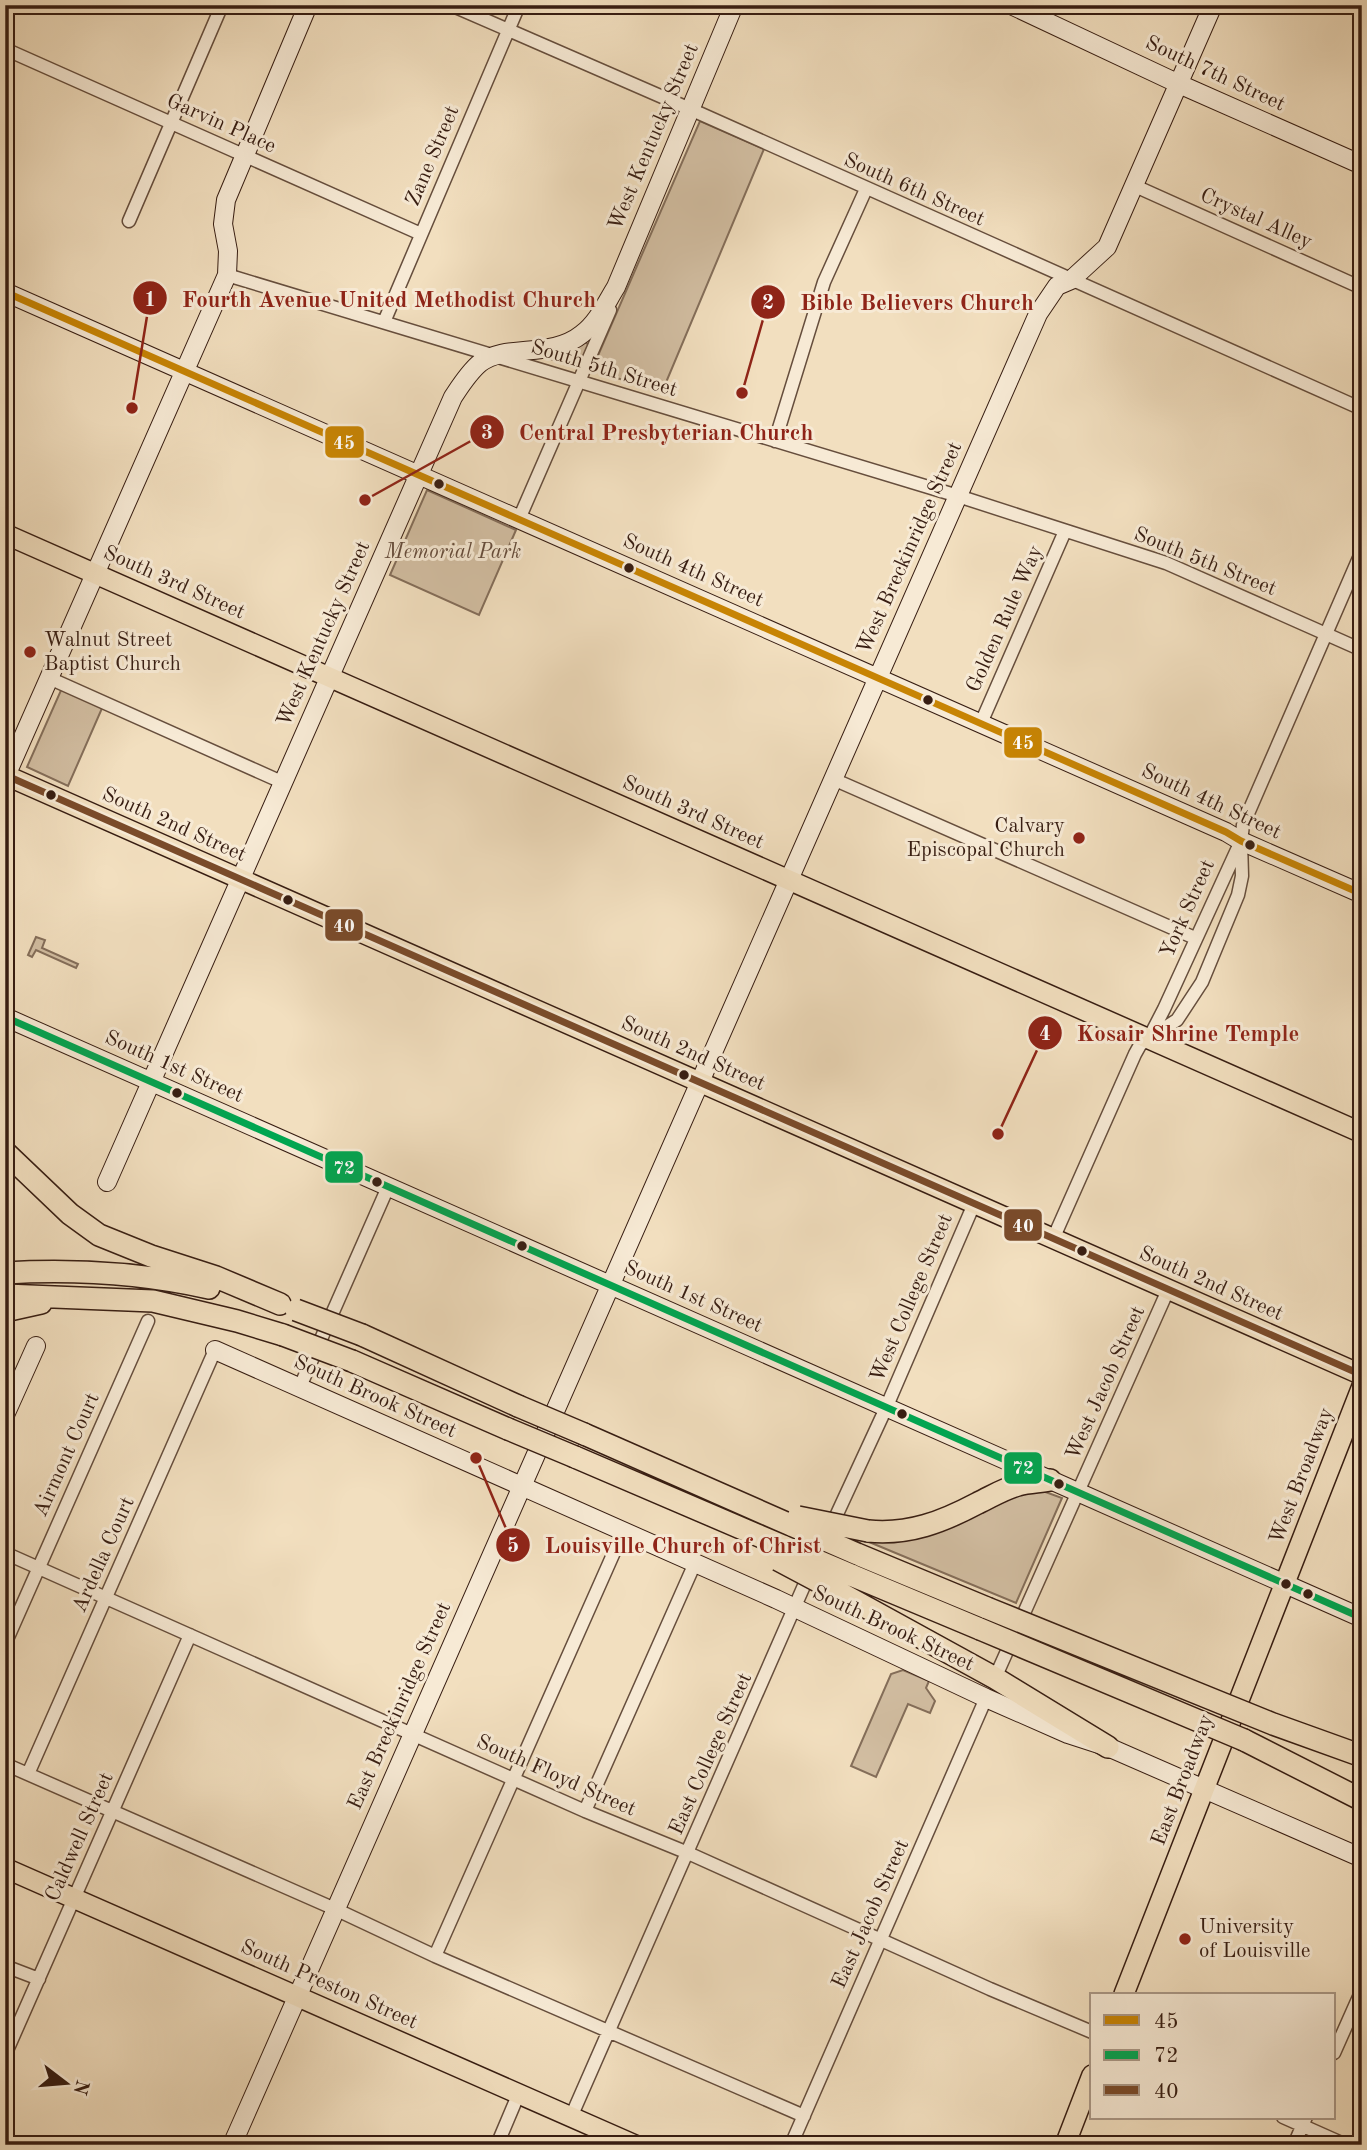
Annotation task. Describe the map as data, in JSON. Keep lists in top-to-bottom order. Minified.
{"streets":{"main road":["South 3rd Street","South 2nd Street","West Broadway","East Broadway","South Preston Street"],"street":["South 7th Street","Garvin Place","West Kentucky Street","Zane Street","South 6th Street","Crystal Alley","South 5th Street","West Breckinridge Street","South 4th Street","Golden Rule Way","York Street","South 1st Street","West College Street","West Jacob Street","South Brook Street","Airmont Court","Ardella Court","East Breckinridge Street","East College Street","South Floyd Street","Caldwell Street","East Jacob Street"]},"crossings":[["South 7th Street","West Breckinridge Street"],["Garvin Place","Zane Street"],["West Kentucky Street","South 6th Street"],["West Kentucky Street","South 5th Street"],["West Kentucky Street","South 4th Street"],["West Kentucky Street","South 3rd Street"],["West Kentucky Street","South 2nd Street"],["West Kentucky Street","South 1st Street"],["Zane Street","South 6th Street"],["Zane Street","South 5th Street"],["South 6th Street","West Breckinridge Street"],["Crystal Alley","West Breckinridge Street"],["South 5th Street","West Breckinridge Street"],["South 5th Street","Golden Rule Way"],["South 5th Street","York Street"],["West Breckinridge Street","South 4th Street"],["West Breckinridge Street","South 3rd Street"],["West Breckinridge Street","South 2nd Street"],["West Breckinridge Street","South 1st Street"],["West Breckinridge Street","East Breckinridge Street"],["South 4th Street","Golden Rule Way"],["South 4th Street","York Street"],["South 3rd Street","York Street"],["South 2nd Street","York Street"],["South 2nd Street","West College Street"],["South 2nd Street","West Jacob Street"],["South 1st Street","West College Street"],["South 1st Street","West Jacob Street"],["South 1st Street","West Broadway"],["South 1st Street","East Breckinridge Street"],["South 1st Street","East College Street"],["South 1st Street","East Broadway"],["West College Street","East College Street"],["South Brook Street","Ardella Court"],["South Brook Street","East Breckinridge Street"],["South Brook Street","East College Street"],["South Brook Street","East Broadway"],["South Brook Street","East Jacob Street"],["Airmont Court","South Floyd Street"],["West Broadway","East Broadway"],["Ardella Court","South Floyd Street"],["East Breckinridge Street","South Floyd Street"],["East Breckinridge Street","South Preston Street"],["East College Street","South Floyd Street"],["East College Street","South Preston Street"],["South Floyd Street","Caldwell Street"],["South Floyd Street","East Jacob Street"],["Caldwell Street","South Preston Street"]],"parks":["Memorial Park"],"places":["Bible Believers Church","Fourth Avenue United Methodist Church","Central Presbyterian Church","Walnut Street Baptist Church","Calvary Episcopal Church","Kosair Shrine Temple","Louisville Church of Christ","University of Louisville"],"lines":["transit line 45","transit line 40","transit line 72"],"legend":["45","72","40"],"north":"right"}
